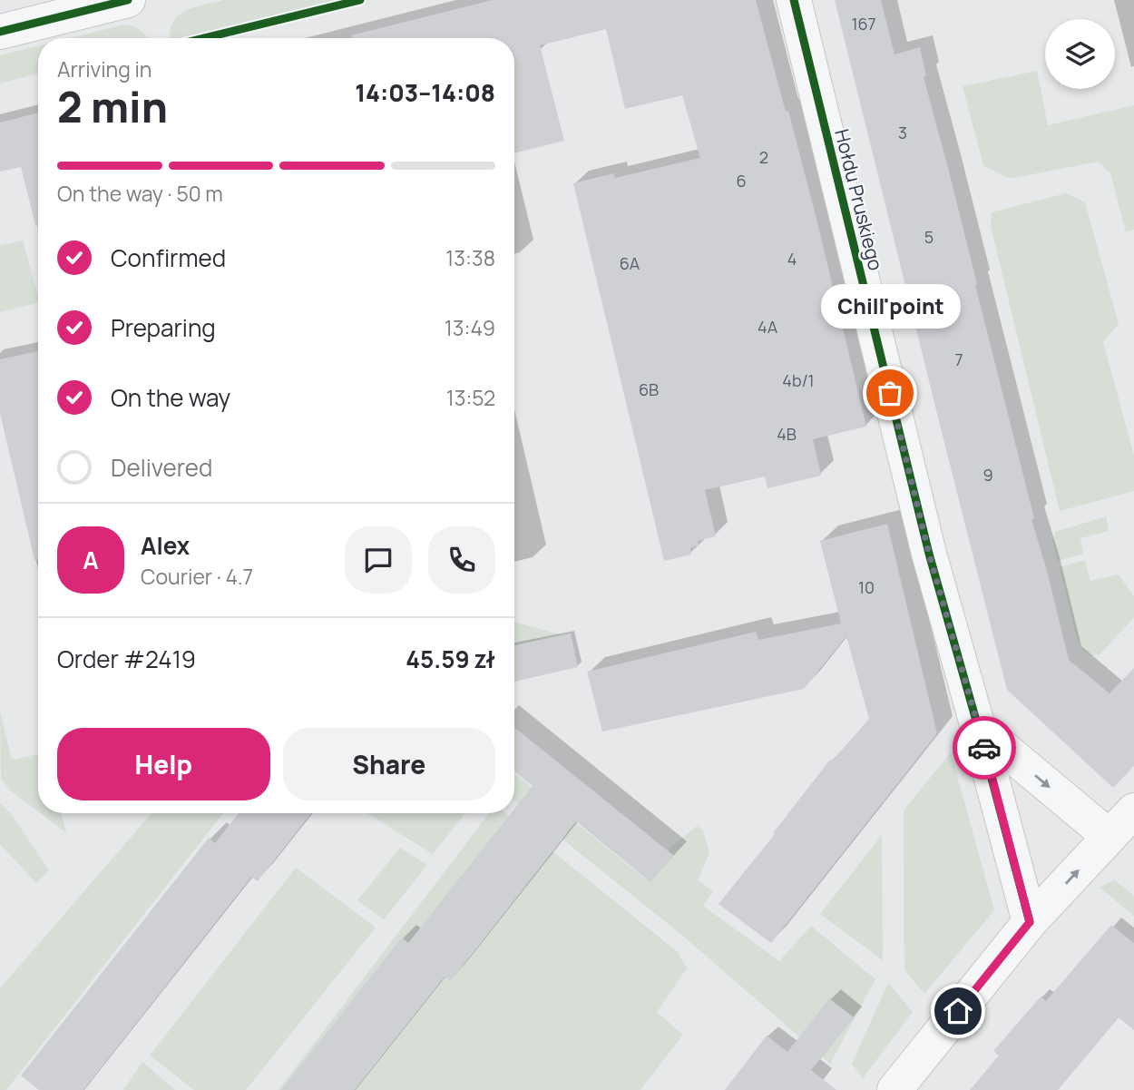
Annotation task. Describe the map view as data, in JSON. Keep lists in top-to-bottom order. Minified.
{"streets":{"street":["Hołdu Pruskiego"]},"places":["Chill'point"],"house_numbers":["167","3","2","6","5","4","6A","4A","7","4b/1","6B","4B","9","10"],"page":{"heading":["2 min","Arriving in","14:03–14:08"],"panel":["Alex","Courier · 4.7","Order #2419","45.59 zł"],"bar":"On the way · 50 m","list":[["Confirmed","13:38"],["Preparing","13:49"],["On the way","13:52"],"Delivered"],"bubble":"Chill'point","round":"A","buttons":["Help","Share"]}}
